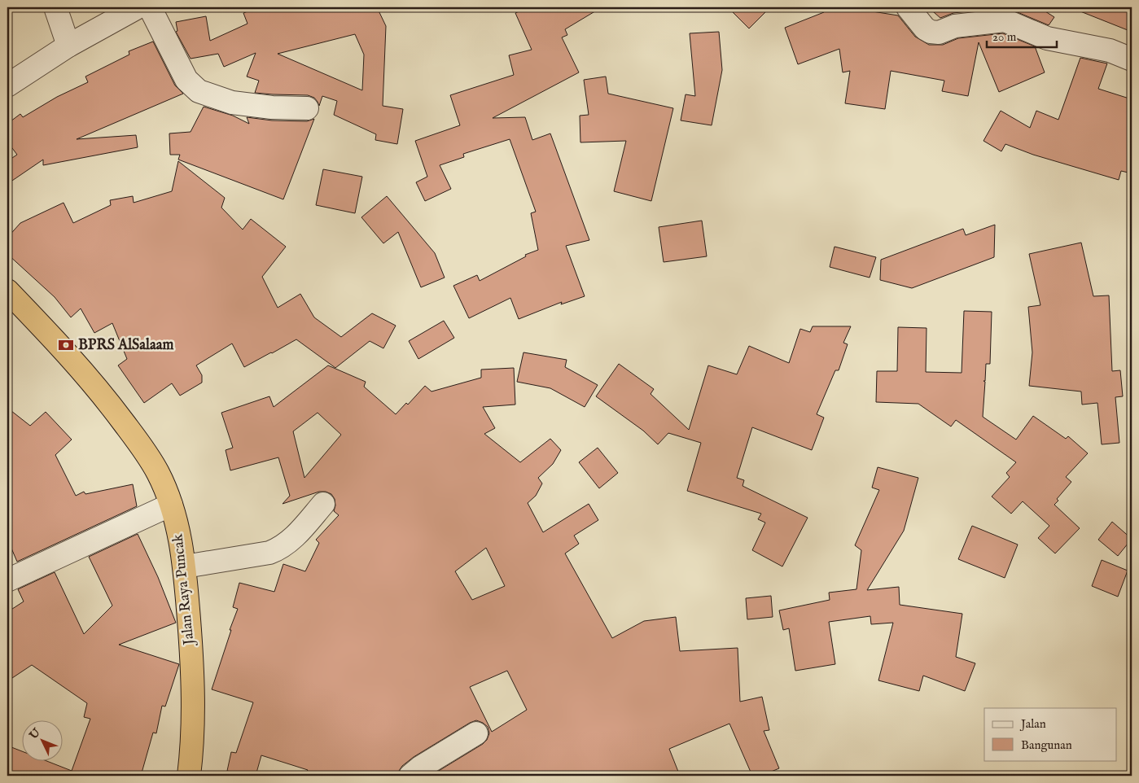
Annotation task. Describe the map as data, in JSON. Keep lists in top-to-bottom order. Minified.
{"streets":{"highway":["Jalan Raya Puncak"]},"places":{"bank":["BPRS AlSalaam"]},"legend":["Jalan","Bangunan"],"scale_bar":"20 m","north":"top left"}
